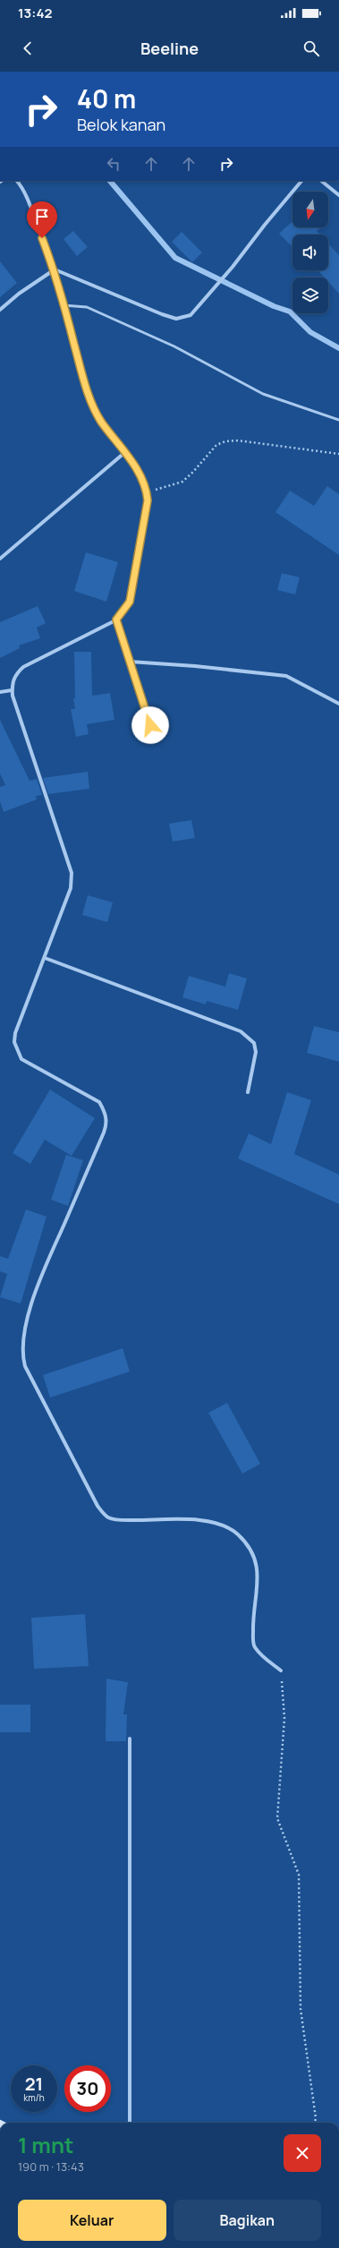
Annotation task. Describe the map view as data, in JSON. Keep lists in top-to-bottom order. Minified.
{"north":"bottom","page":{"status":"13:42","header":"Beeline","turn":["40 m","Belok kanan"],"speed":"21 km/h","limit":"30","heading":["1 mnt","190 m · 13:43"],"buttons":["Keluar","Bagikan"]}}
